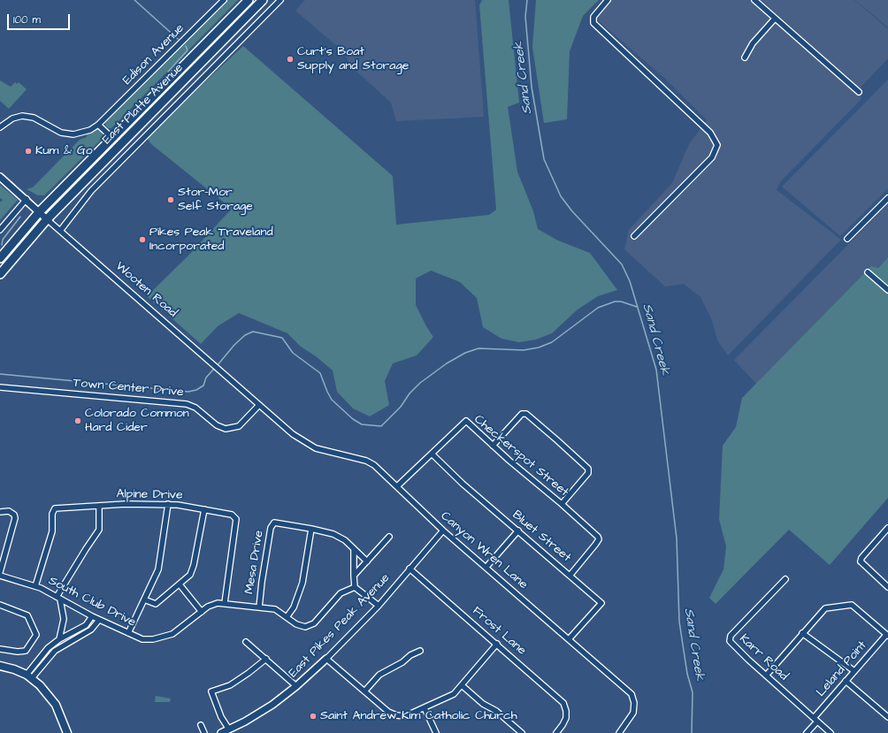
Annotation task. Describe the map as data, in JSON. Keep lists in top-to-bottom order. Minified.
{"streets":{"highway":["East Platte Avenue"],"street":["Edison Avenue","Wooten Road","Town Center Drive","Checkerspot Street","Alpine Drive","Bluet Street","Canyon Wren Lane","Mesa Drive","South Club Drive","East Pikes Peak Avenue","Frost Lane","Karr Road","Leland Point"]},"crossings":[["East Platte Avenue","Wooten Road"],["Wooten Road","Town Center Drive"],["Wooten Road","Canyon Wren Lane"],["Checkerspot Street","Bluet Street"],["Checkerspot Street","Canyon Wren Lane"],["Alpine Drive","South Club Drive"],["Bluet Street","Canyon Wren Lane"],["Canyon Wren Lane","East Pikes Peak Avenue"],["Mesa Drive","South Club Drive"],["East Pikes Peak Avenue","Frost Lane"],["Karr Road","Leland Point"]],"water":["Sand Creek"],"places":["Curt's Boat Supply and Storage","Kum & Go","Stor-Mor Self Storage","Pikes Peak Traveland Incorporated","Colorado Common Hard Cider","Saint Andrew Kim Catholic Church"],"scale_bar":"100 m"}
